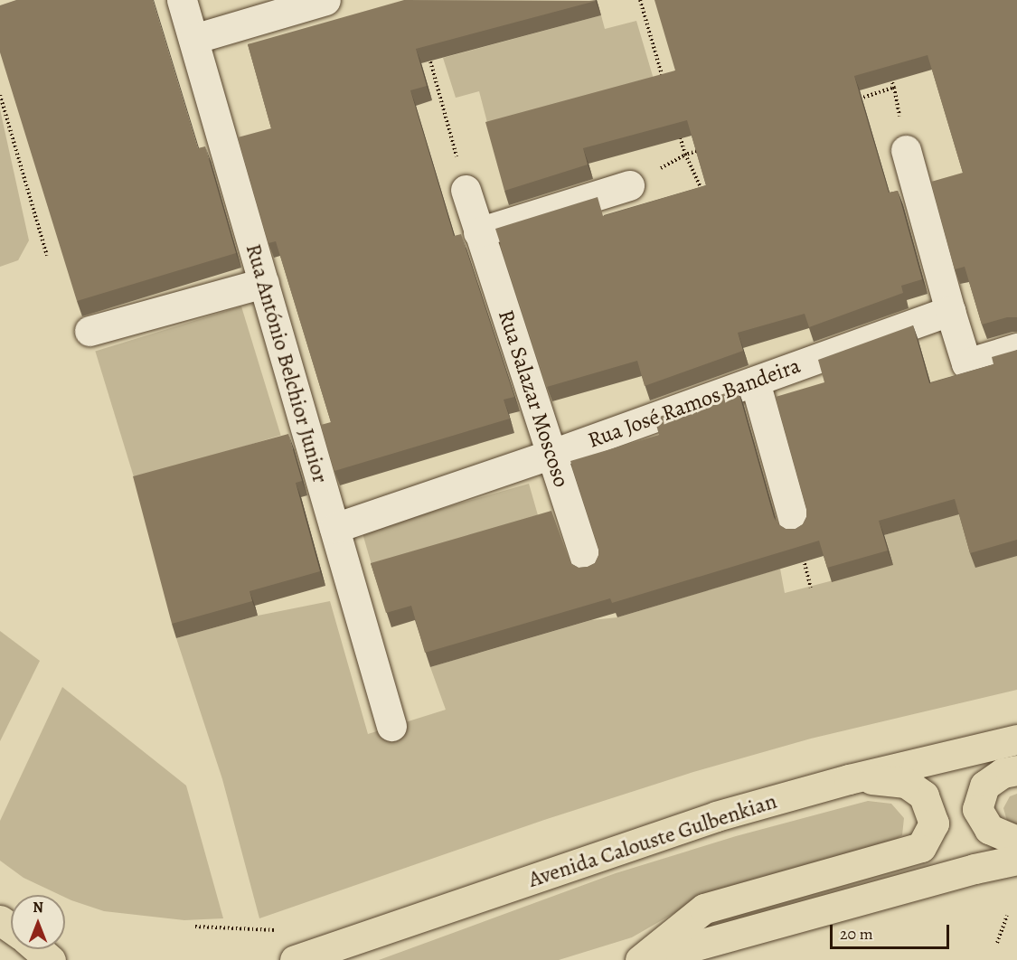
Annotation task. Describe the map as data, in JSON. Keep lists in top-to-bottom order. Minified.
{"streets":{"main road":["Avenida Calouste Gulbenkian"],"street":["Rua António Belchior Junior","Rua Salazar Moscoso","Rua José Ramos Bandeira"]},"crossings":[["Rua António Belchior Junior","Rua José Ramos Bandeira"],["Rua Salazar Moscoso","Rua José Ramos Bandeira"]],"scale_bar":"20 m","north":"top"}
